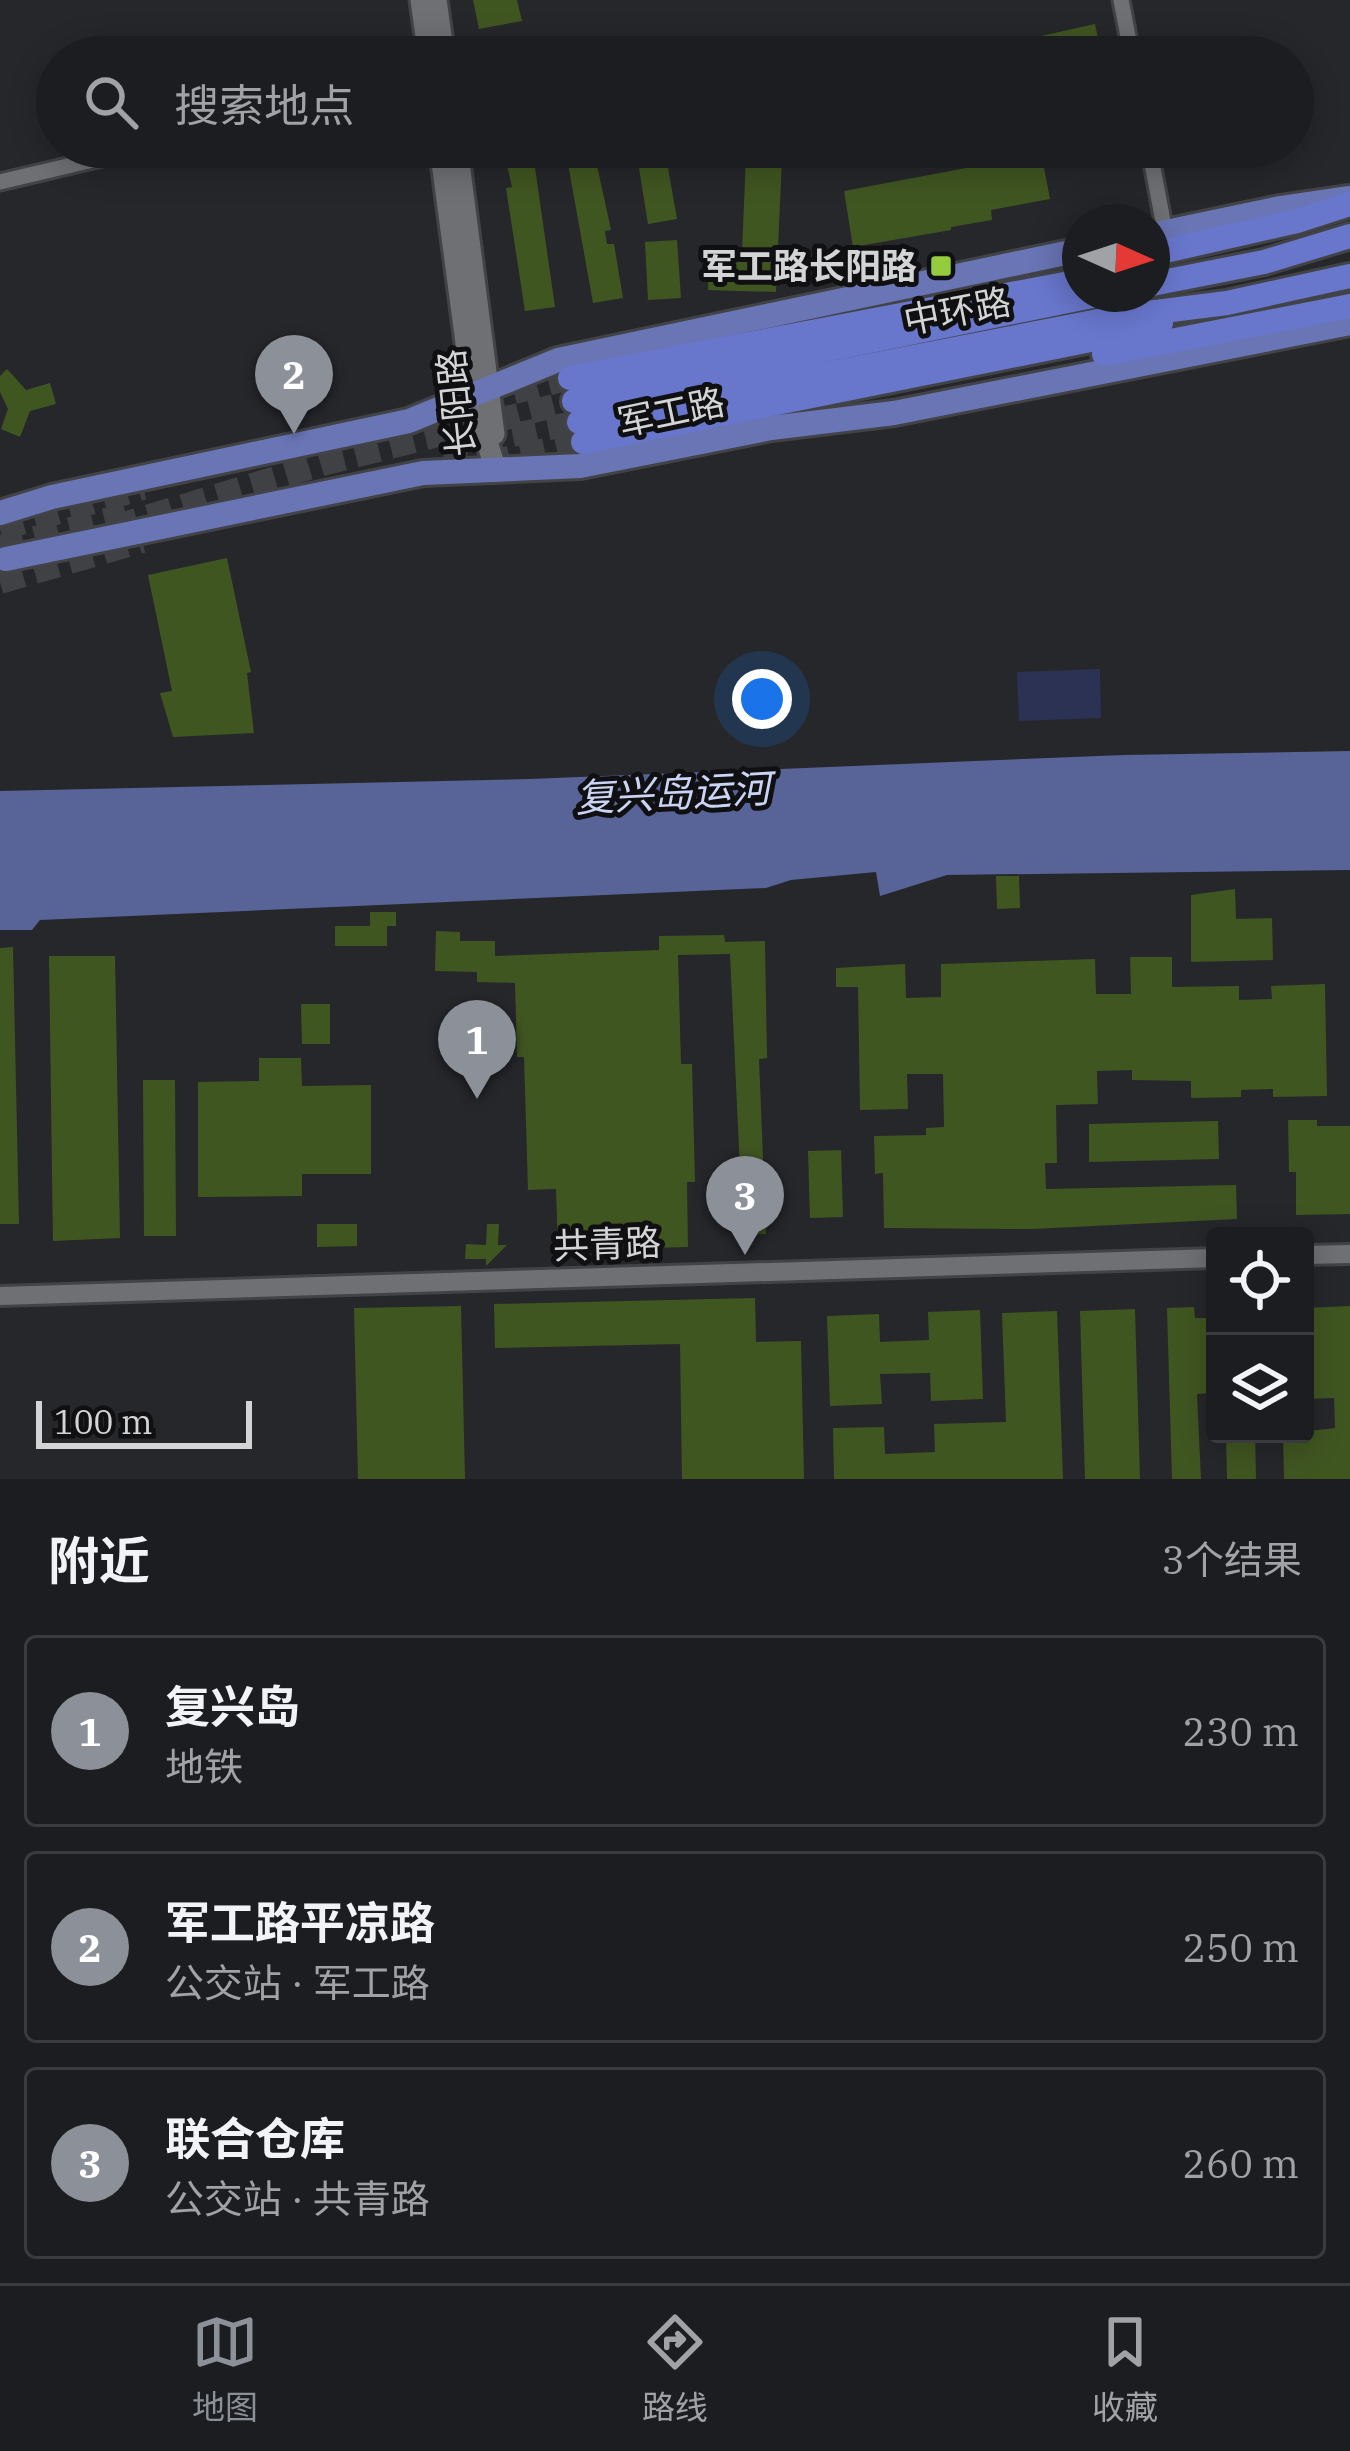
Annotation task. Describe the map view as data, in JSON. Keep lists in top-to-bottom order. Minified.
{"streets":{"highway":["中环路"],"main road":["长阳路","军工路"],"street":["共青路"]},"crossings":[["长阳路","军工路"]],"water":["复兴岛运河"],"places":{"transit":["军工路长阳路"]},"scale_bar":"100 m","north":"right","page":{"search":"搜索地点","pins":["2","1","3"],"scale":"100 m","heading":["附近","3个结果"],"list":[{"mark":"1","name":"复兴岛","note":"地铁","value":"230 m"},{"mark":"2","name":"军工路平凉路","note":"公交站 · 军工路","value":"250 m"},{"mark":"3","name":"联合仓库","note":"公交站 · 共青路","value":"260 m"}],"nav":["地图","路线","收藏"]}}
